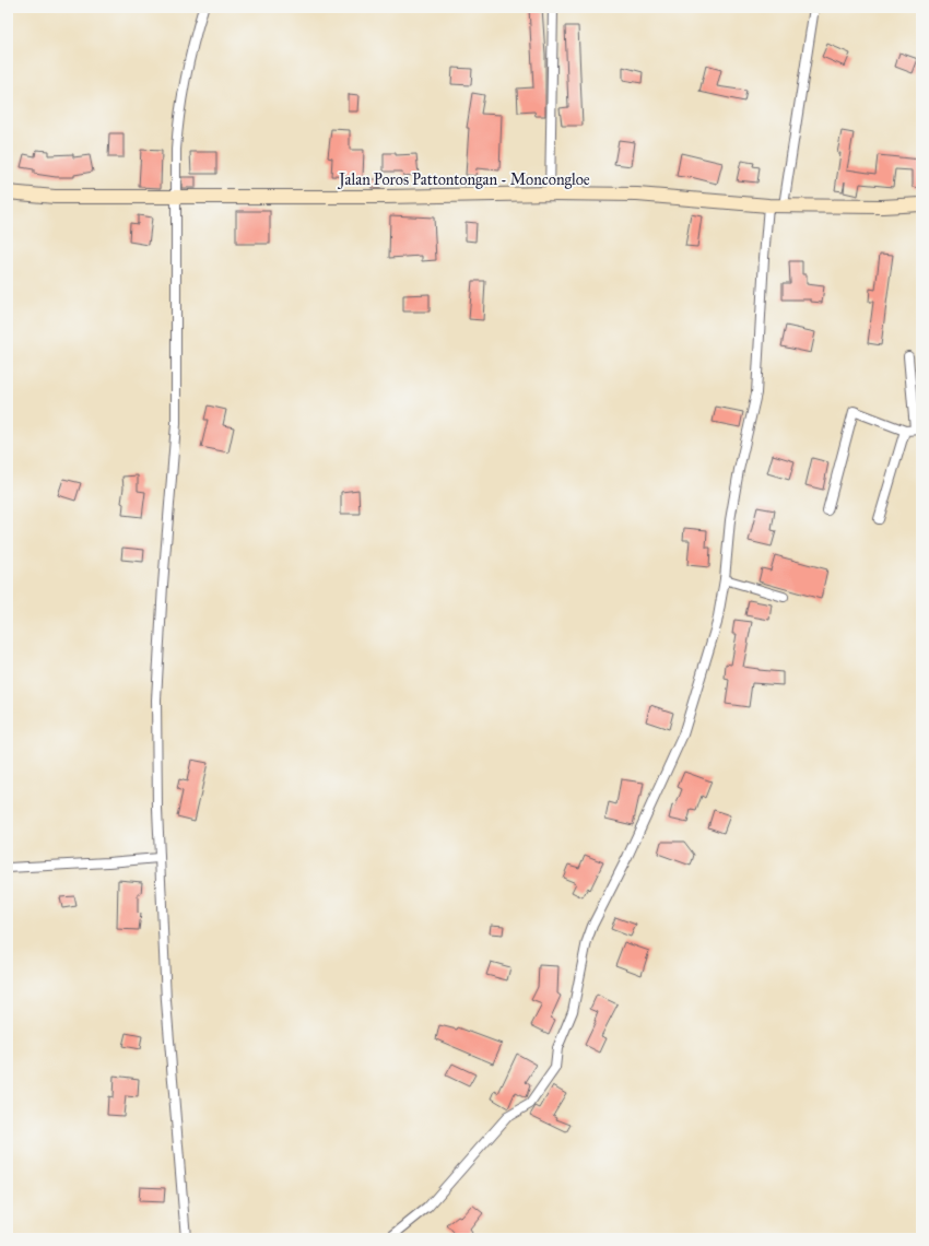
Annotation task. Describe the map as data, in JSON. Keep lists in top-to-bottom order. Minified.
{"streets":{"street":["Jalan Poros Pattontongan - Moncongloe"]}}
